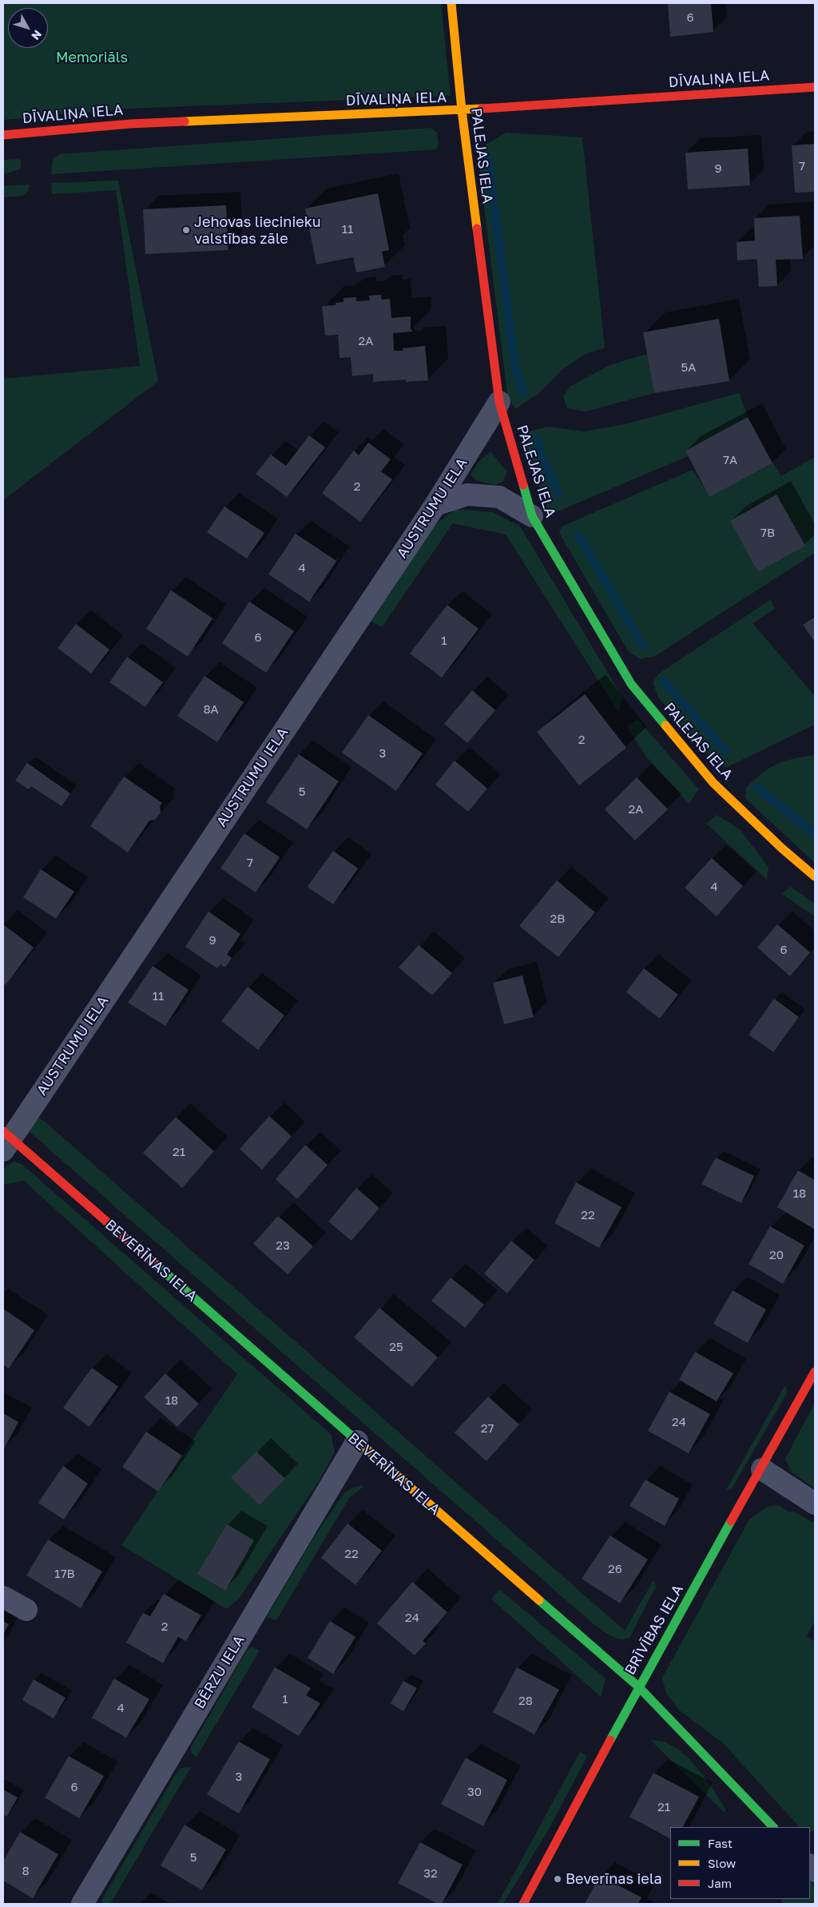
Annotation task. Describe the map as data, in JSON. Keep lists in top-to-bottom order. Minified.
{"streets":{"street":["DĪVALIŅA IELA","PALEJAS IELA","AUSTRUMU IELA","BEVERĪNAS IELA","BRĪVĪBAS IELA","BĒRZU IELA"]},"crossings":[["DĪVALIŅA IELA","PALEJAS IELA"],["PALEJAS IELA","AUSTRUMU IELA"],["AUSTRUMU IELA","BEVERĪNAS IELA"],["BEVERĪNAS IELA","BRĪVĪBAS IELA"],["BEVERĪNAS IELA","BĒRZU IELA"]],"parks":["Memoriāls"],"places":["Jehovas liecinieku valstības zāle","Beverīnas iela"],"house_numbers":["6","7","9","11","2A","5A","7A","2","7B","4","6","1","8A","2","3","5","2A","7","4","2B","9","6","11","21","18","22","23","20","25","18","24","27","22","26","17B","24","2","1","28","4","3","6","30","21","5","8","32"],"legend":["Fast","Slow","Jam"],"north":"bottom right"}
